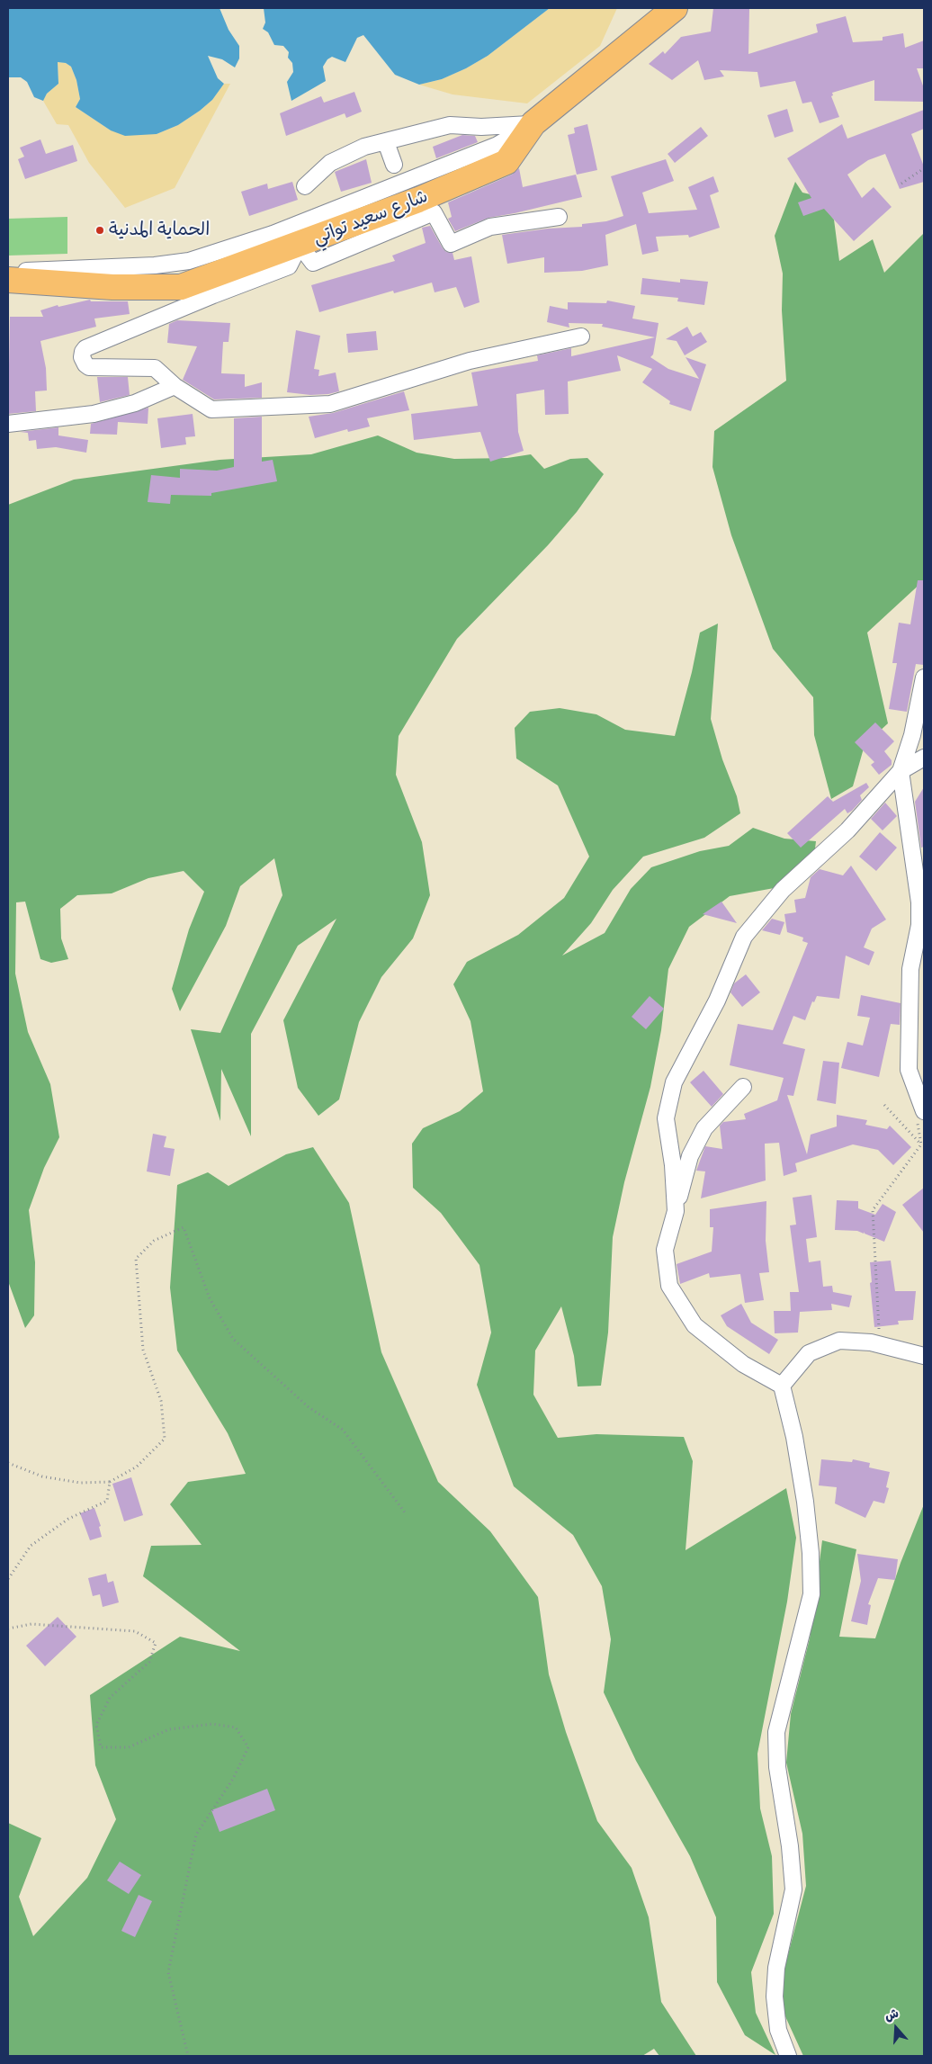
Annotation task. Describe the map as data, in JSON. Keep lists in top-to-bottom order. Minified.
{"streets":{"main road":["شارع سعيد تواتي"]},"places":["الحماية المدنية"],"north":"top"}
